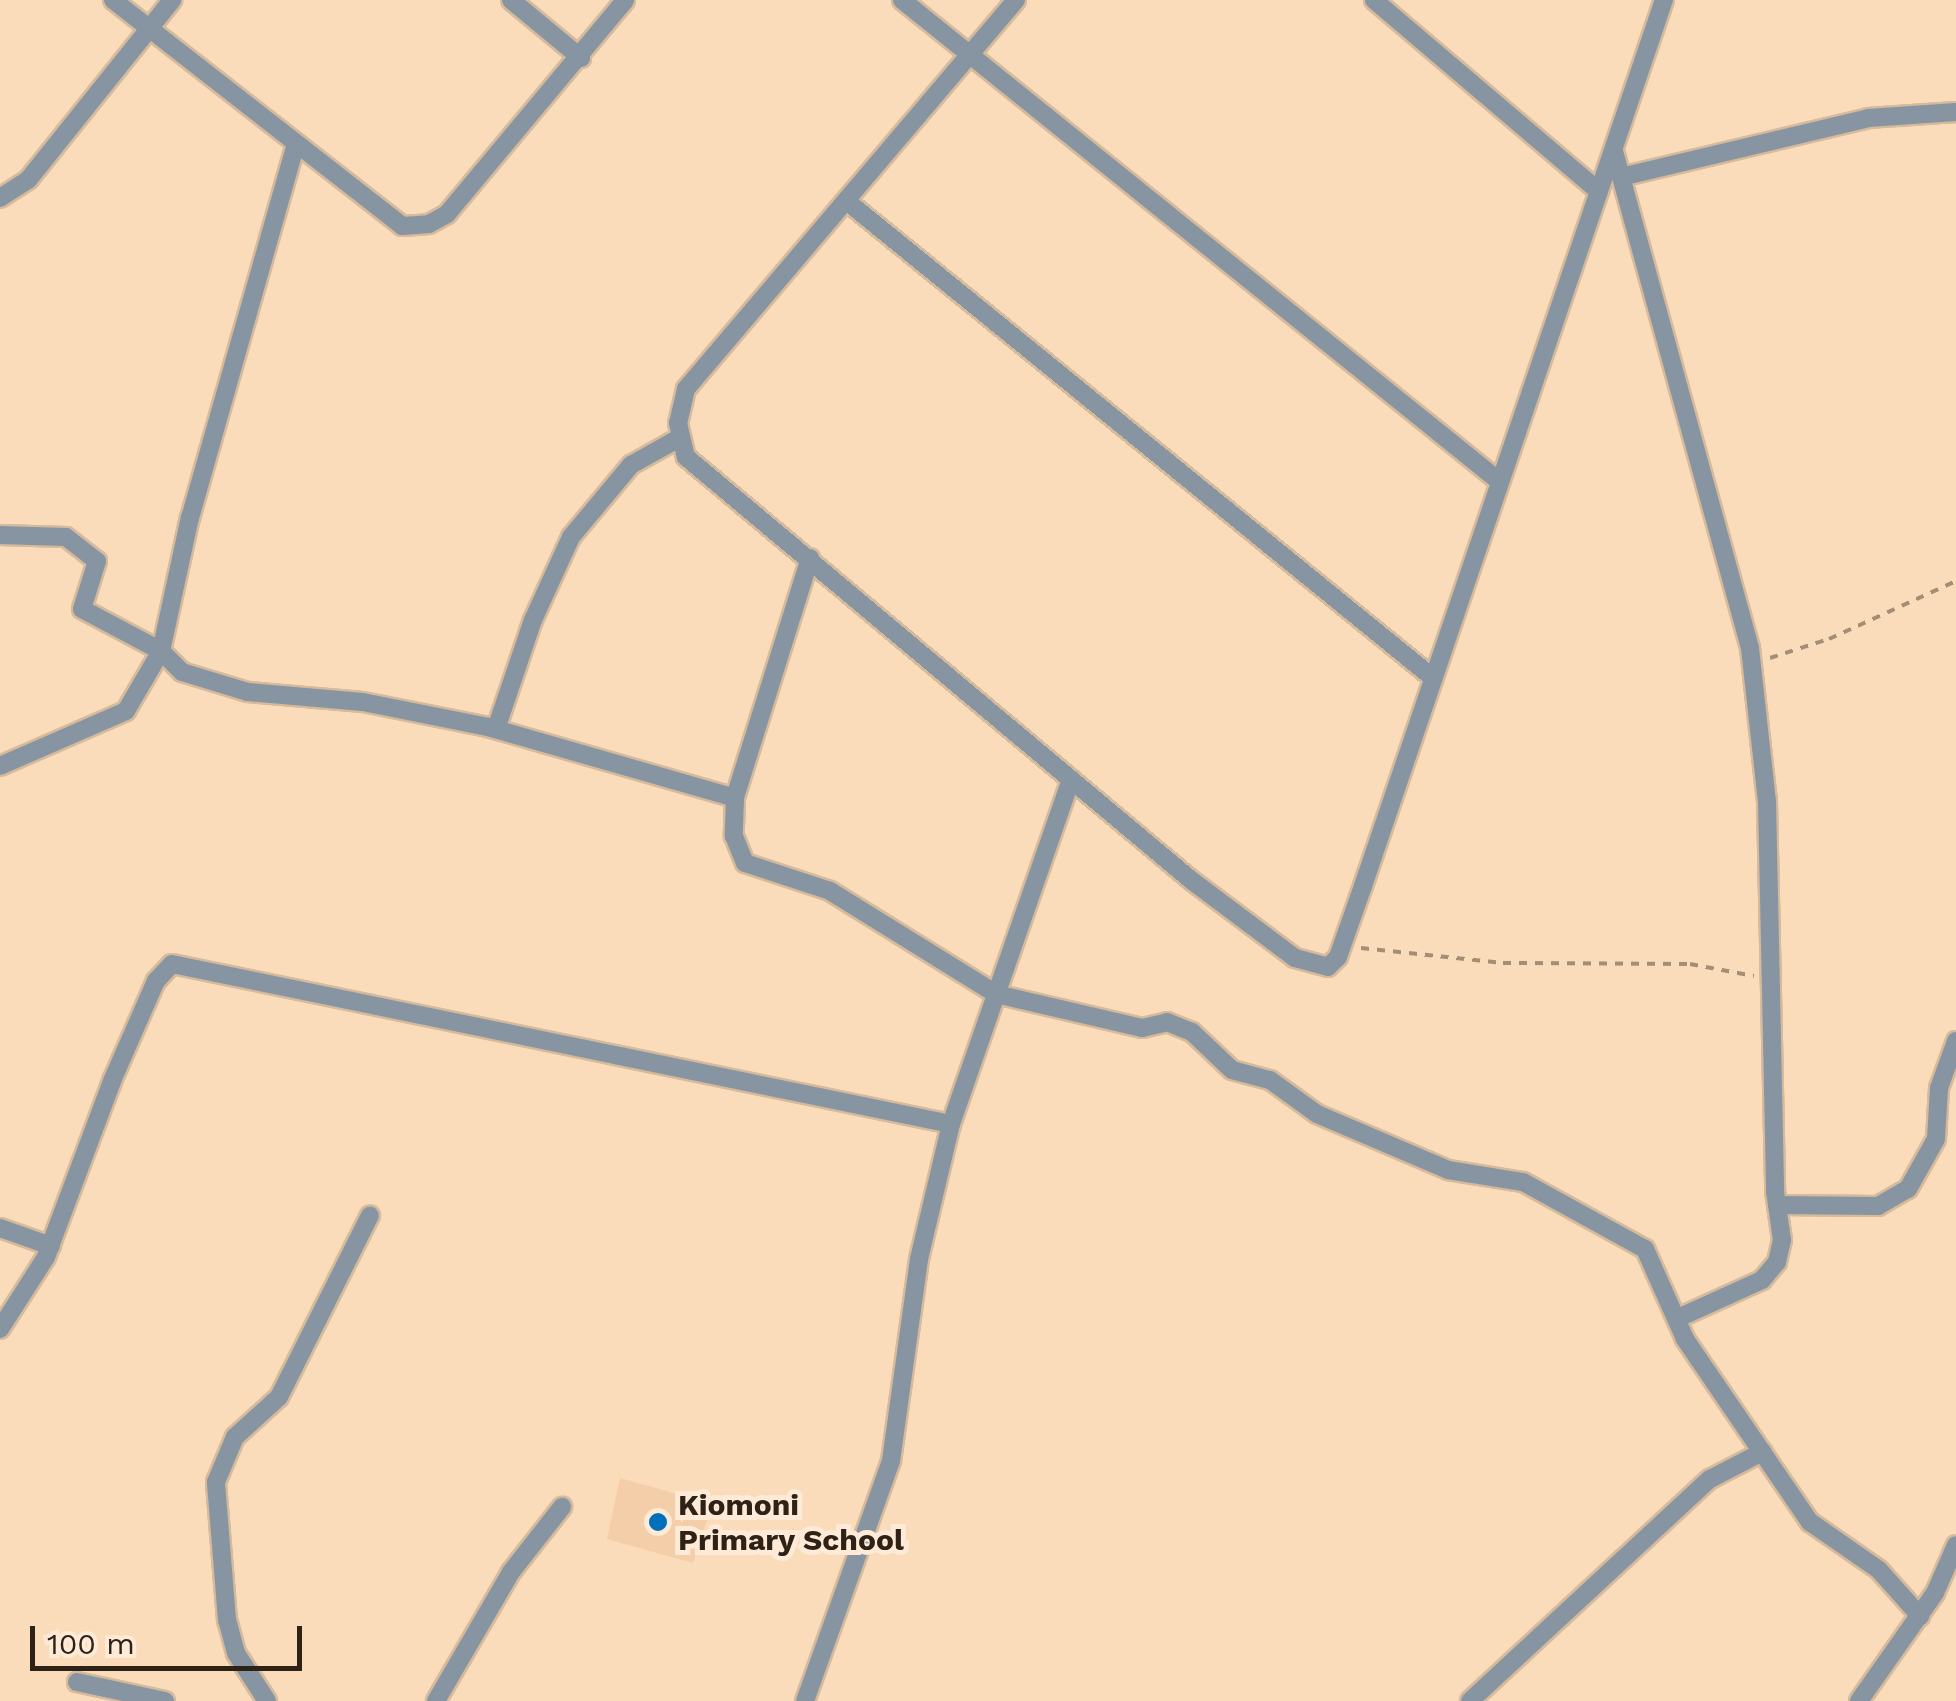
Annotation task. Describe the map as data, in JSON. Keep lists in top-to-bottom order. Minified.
{"places":["Kiomoni Primary School"],"scale_bar":"100 m"}
